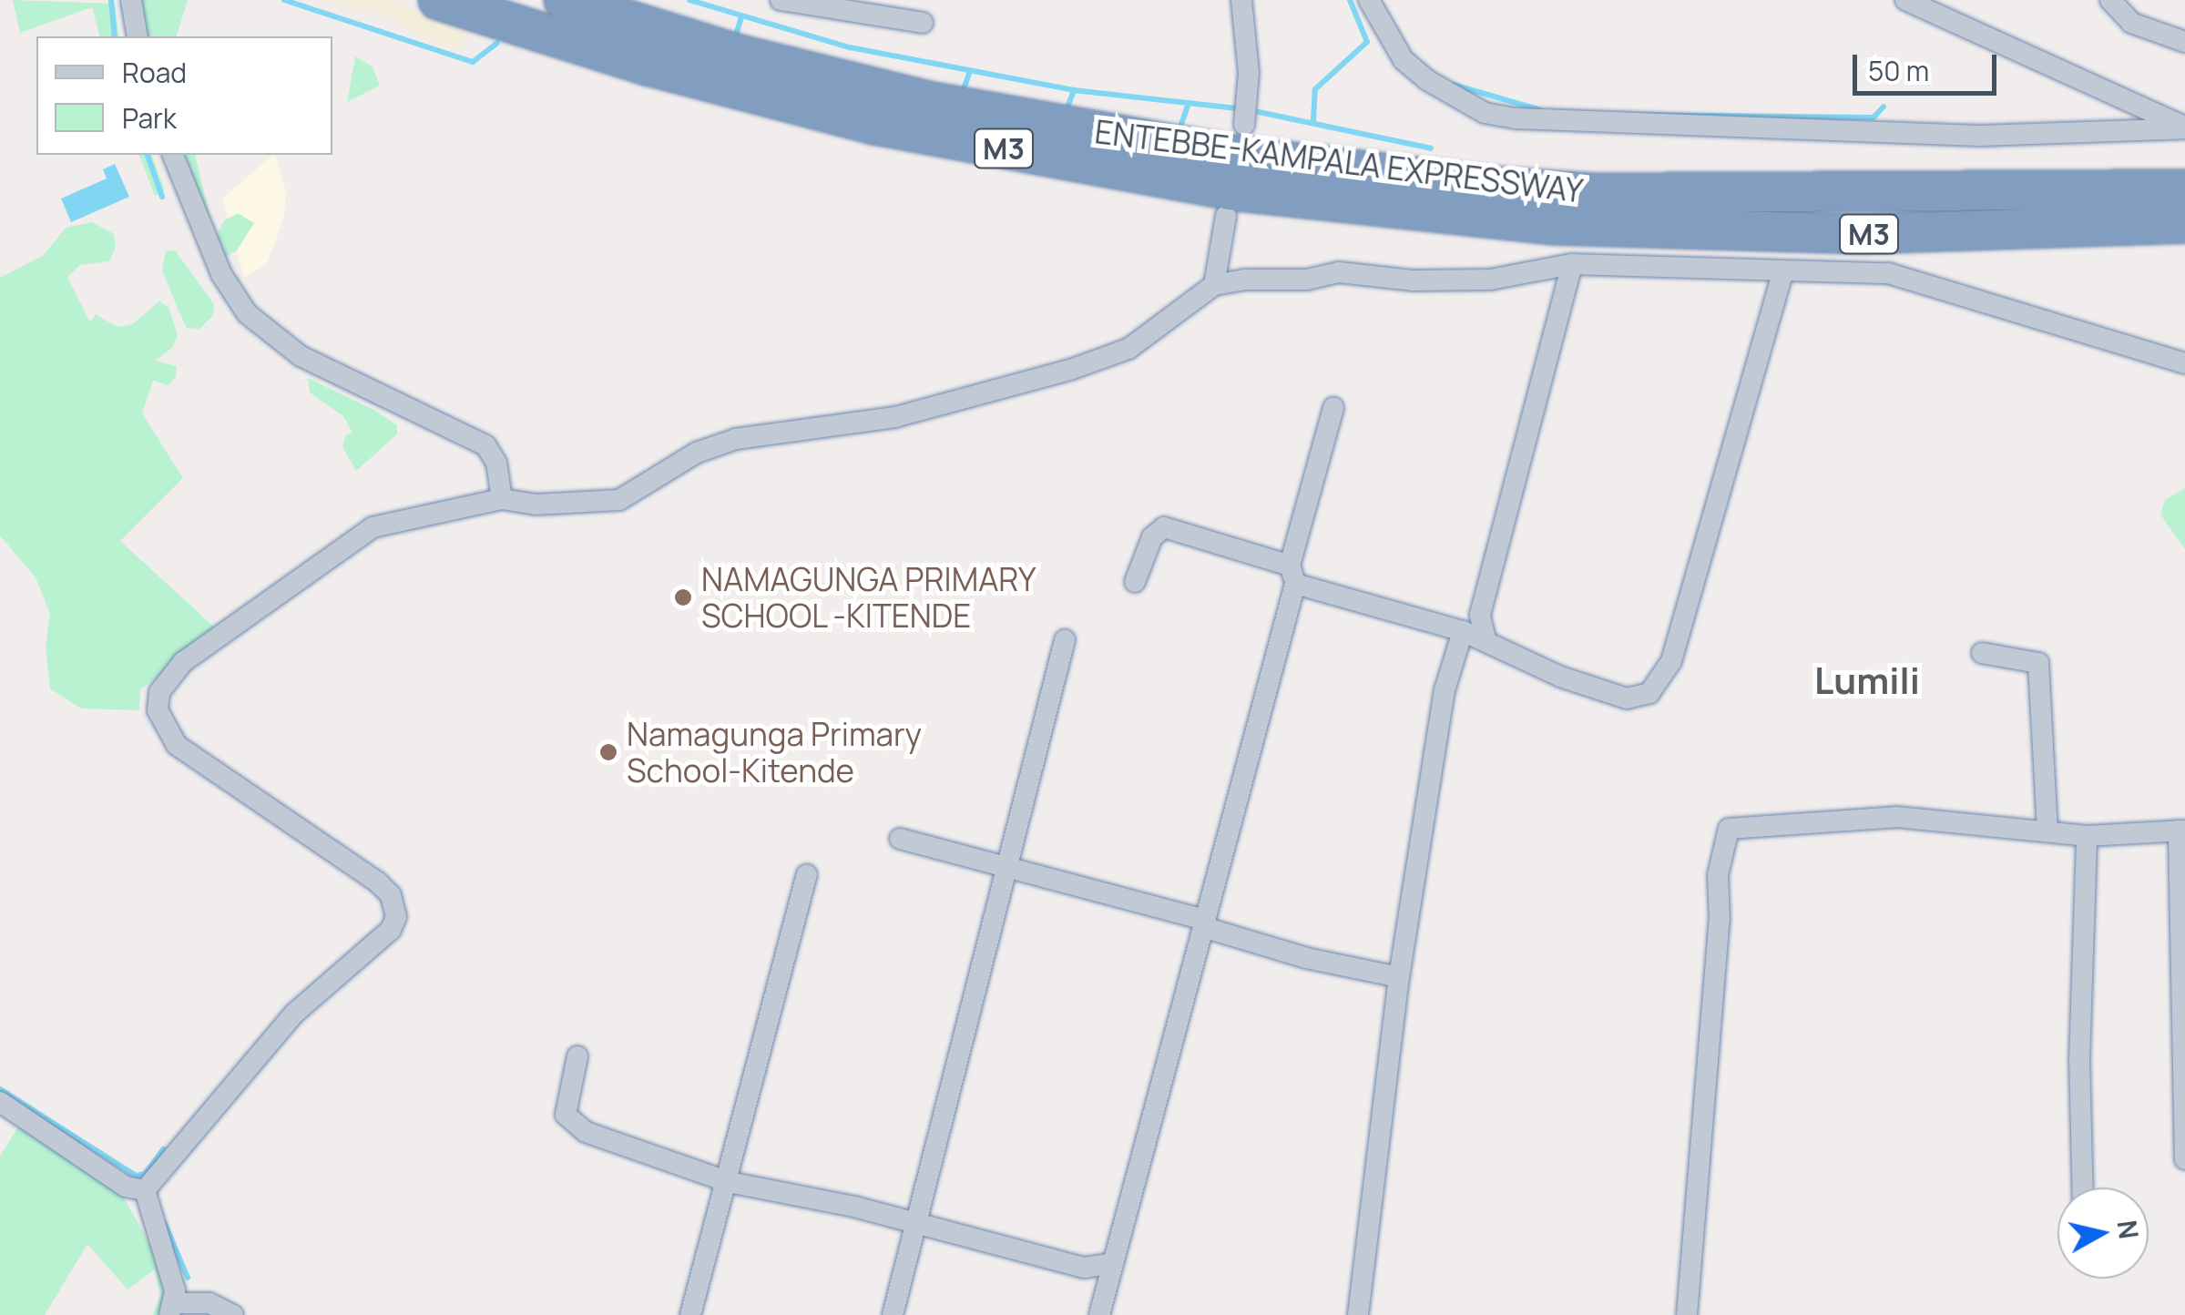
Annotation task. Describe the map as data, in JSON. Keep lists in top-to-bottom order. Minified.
{"streets":{"highway":["M3","ENTEBBE-KAMPALA EXPRESSWAY"]},"districts":["Lumili"],"places":["NAMAGUNGA PRIMARY SCHOOL -KITENDE","Namagunga Primary School-Kitende"],"legend":["Road","Park"],"scale_bar":"50 m","north":"right"}
